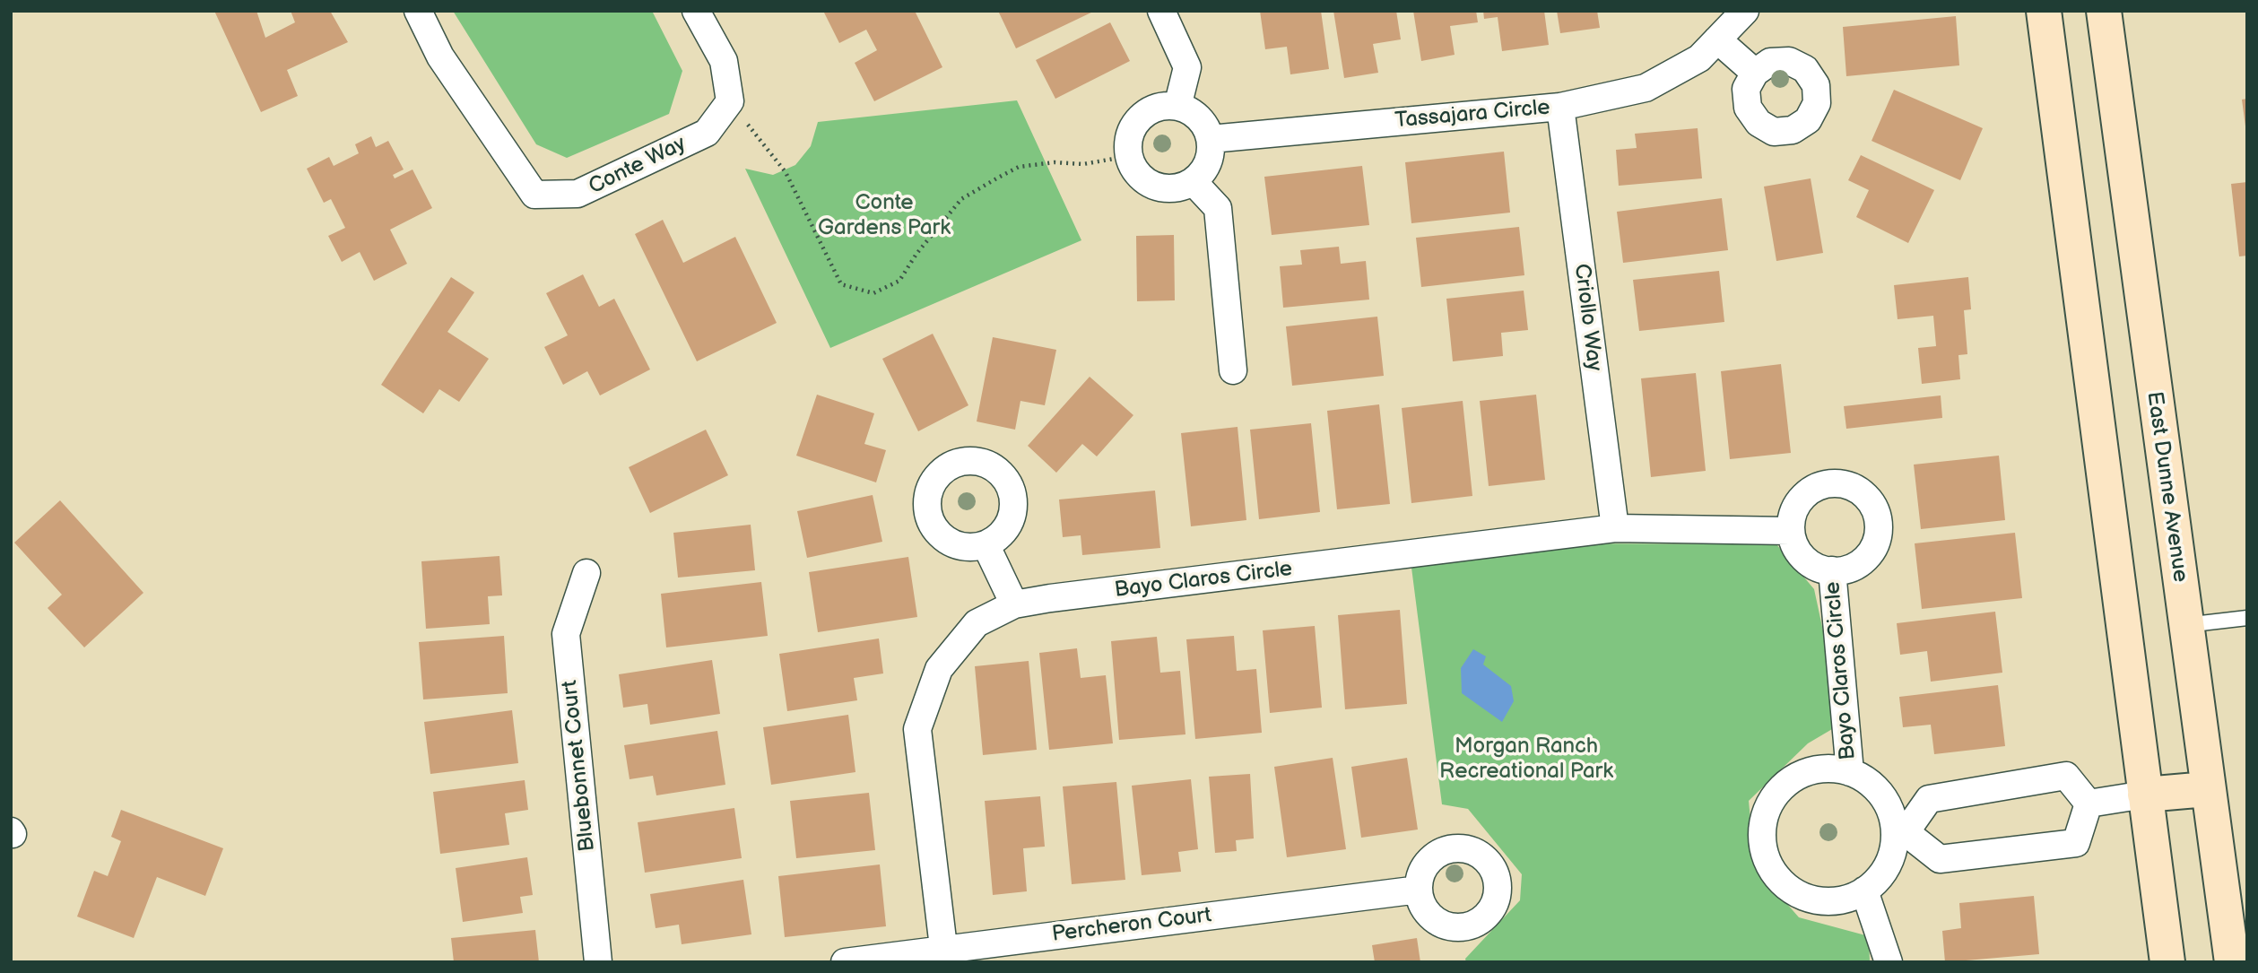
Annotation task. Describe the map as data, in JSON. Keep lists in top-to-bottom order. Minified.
{"streets":{"main road":["East Dunne Avenue"],"street":["Tassajara Circle","Conte Way","Criollo Way","Bayo Claros Circle","Bluebonnet Court","Percheron Court"]},"crossings":[["Tassajara Circle","Criollo Way"],["Criollo Way","Bayo Claros Circle"],["Bayo Claros Circle","Percheron Court"]],"parks":["Conte Gardens Park","Morgan Ranch Recreational Park"]}
